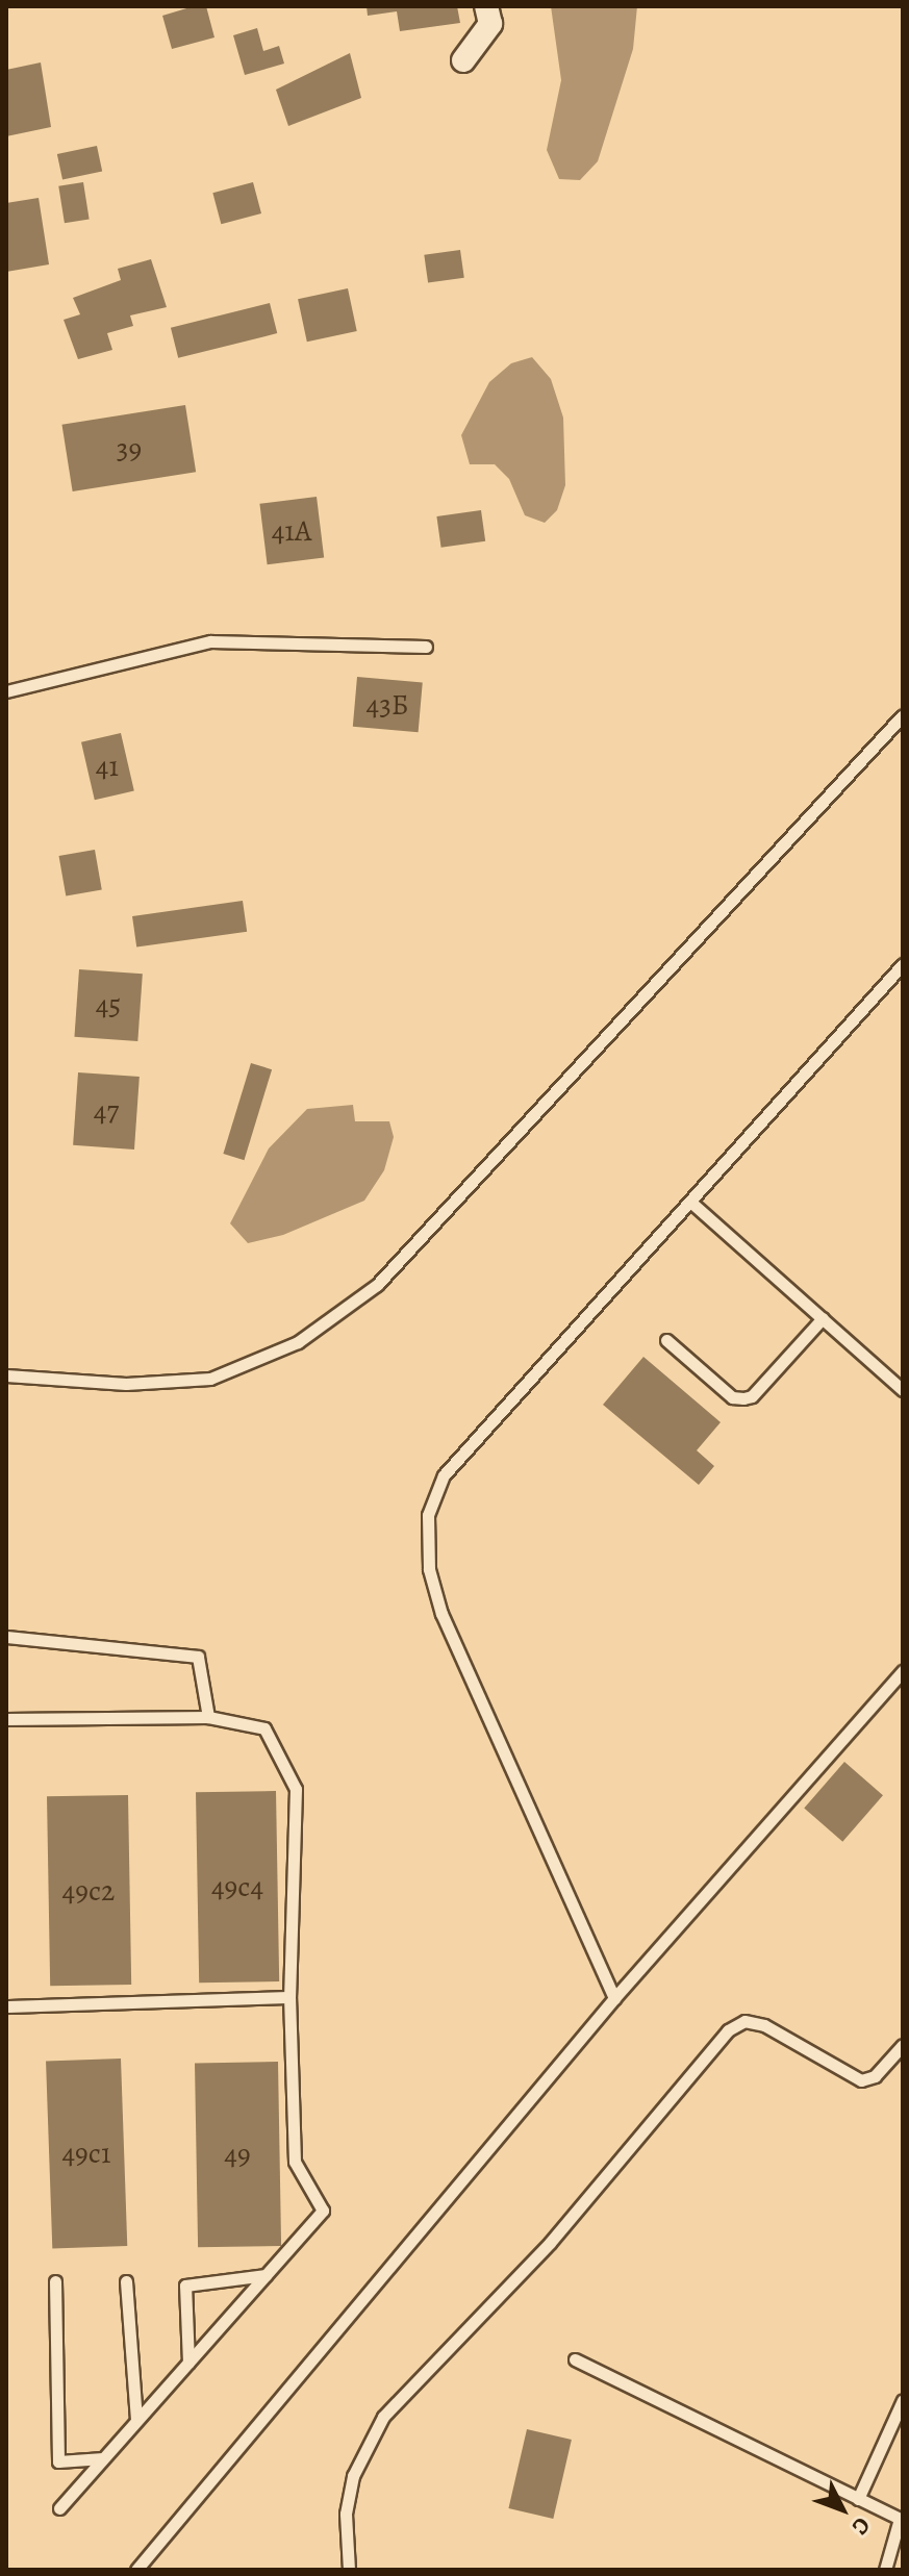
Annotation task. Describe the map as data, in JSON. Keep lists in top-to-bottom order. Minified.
{"house_numbers":["39","41А","43Б","41","45","47","49с4","49с2","49с1","49"],"north":"bottom right"}
